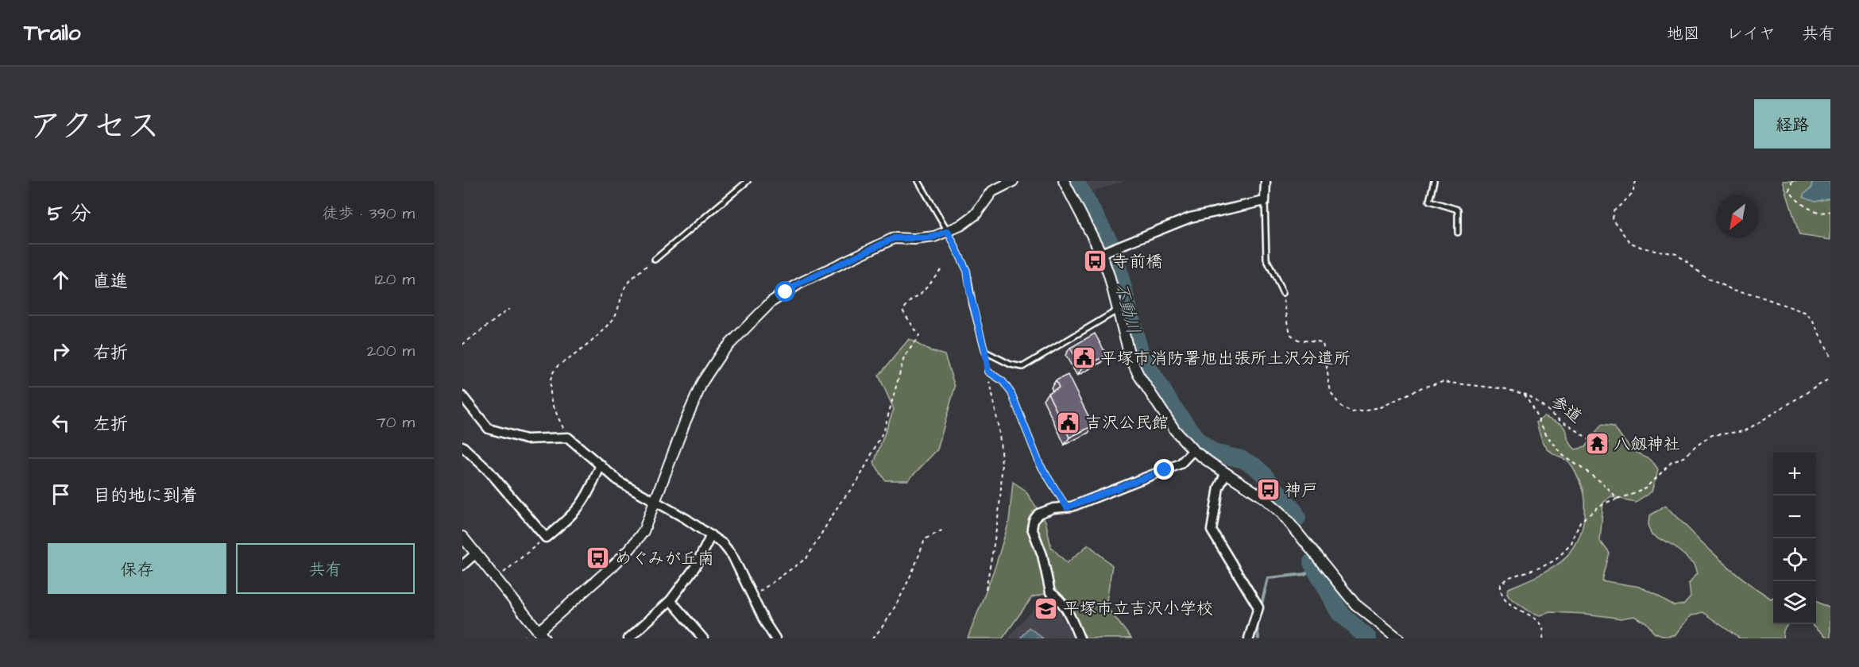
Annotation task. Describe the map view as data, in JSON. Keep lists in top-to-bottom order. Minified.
{"streets":{"path":["参道"]},"water":["不動川"],"places":{"bus stop":["寺前橋","神戸","めぐみが丘南"],"public building":["平塚市消防署旭出張所土沢分遣所","吉沢公民館"],"temple":["八劔神社"],"school or university":["平塚市立吉沢小学校"]},"north":"bottom left","page":{"header":"Trailo","nav":["地図","レイヤ","共有"],"title":"アクセス","buttons":["経路",["保存","共有"]],"heading":["5 分","徒歩 · 390 m"],"list":[["直進","120 m"],["右折","200 m"],["左折","70 m"],"目的地に到着"],"map_buttons":["+","−"]}}
